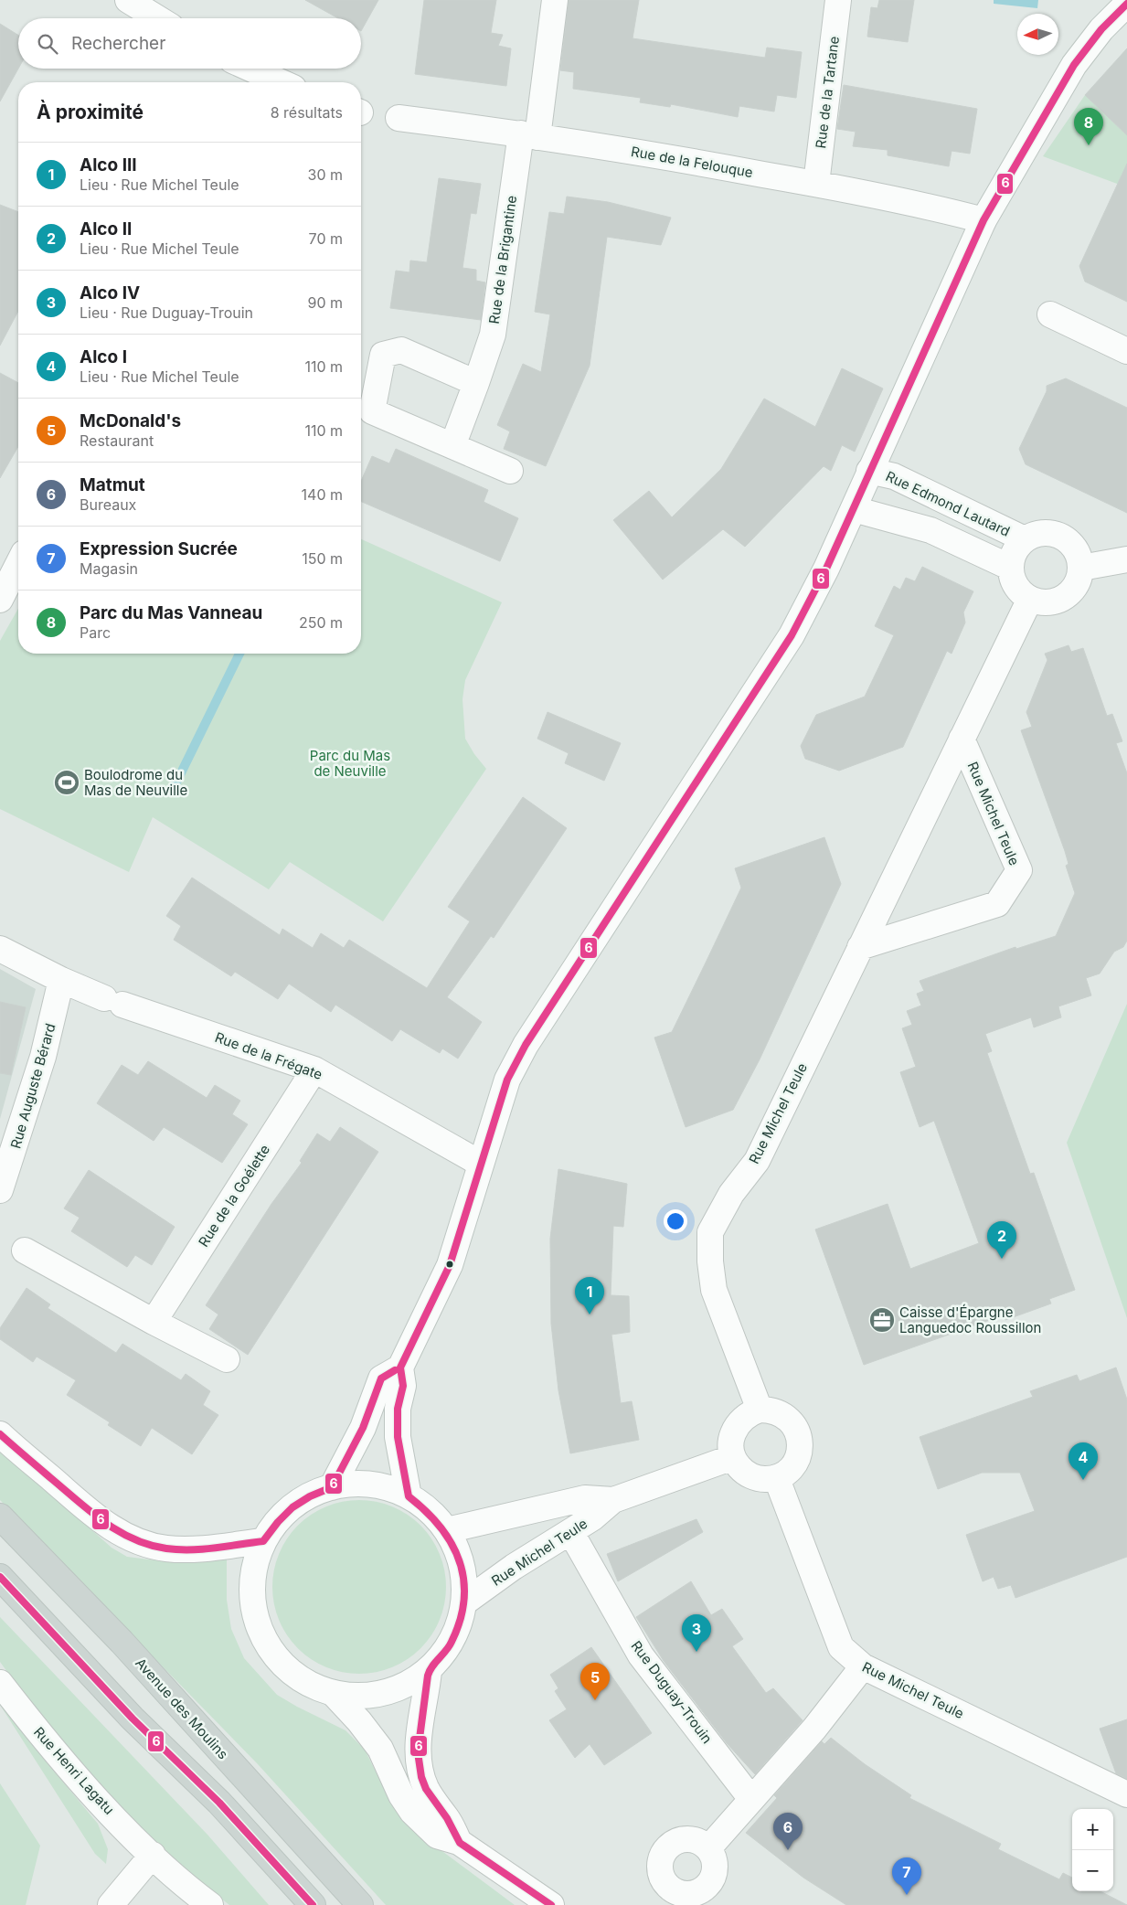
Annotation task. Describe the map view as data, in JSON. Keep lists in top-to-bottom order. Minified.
{"streets":{"main road":["Avenue des Moulins"],"street":["Rue de la Tartane","Rue de la Felouque","Rue de la Brigantine","Rue Edmond Lautard","Rue Michel Teule","Rue de la Frégate","Rue Auguste Bérard","Rue de la Goélette","Rue Duguay-Trouin","Rue Henri Lagatu"]},"crossings":[["Rue de la Tartane","Rue de la Felouque"],["Rue de la Felouque","Rue de la Brigantine"],["Rue Edmond Lautard","Rue Michel Teule"],["Rue Michel Teule","Rue Duguay-Trouin"],["Rue de la Frégate","Rue Auguste Bérard"],["Rue de la Frégate","Rue de la Goélette"]],"parks":["Parc du Mas de Neuville"],"places":{"sports":["Boulodrome du Mas de Neuville"],"office":["Caisse d'Épargne Languedoc Roussillon"]},"lines":["transit line 6"],"north":"left","page":{"search":"Rechercher","heading":["À proximité","8 résultats"],"pins":["8","2","1","4","3","5","6","7"],"list":[{"mark":"1","name":"Alco III","note":"Lieu · Rue Michel Teule","value":"30 m"},{"mark":"2","name":"Alco II","note":"Lieu · Rue Michel Teule","value":"70 m"},{"mark":"3","name":"Alco IV","note":"Lieu · Rue Duguay-Trouin","value":"90 m"},{"mark":"4","name":"Alco I","note":"Lieu · Rue Michel Teule","value":"110 m"},{"mark":"5","name":"McDonald's","note":"Restaurant","value":"110 m"},{"mark":"6","name":"Matmut","note":"Bureaux","value":"140 m"},{"mark":"7","name":"Expression Sucrée","note":"Magasin","value":"150 m"},{"mark":"8","name":"Parc du Mas Vanneau","note":"Parc","value":"250 m"}],"map_buttons":["+","−"]}}
